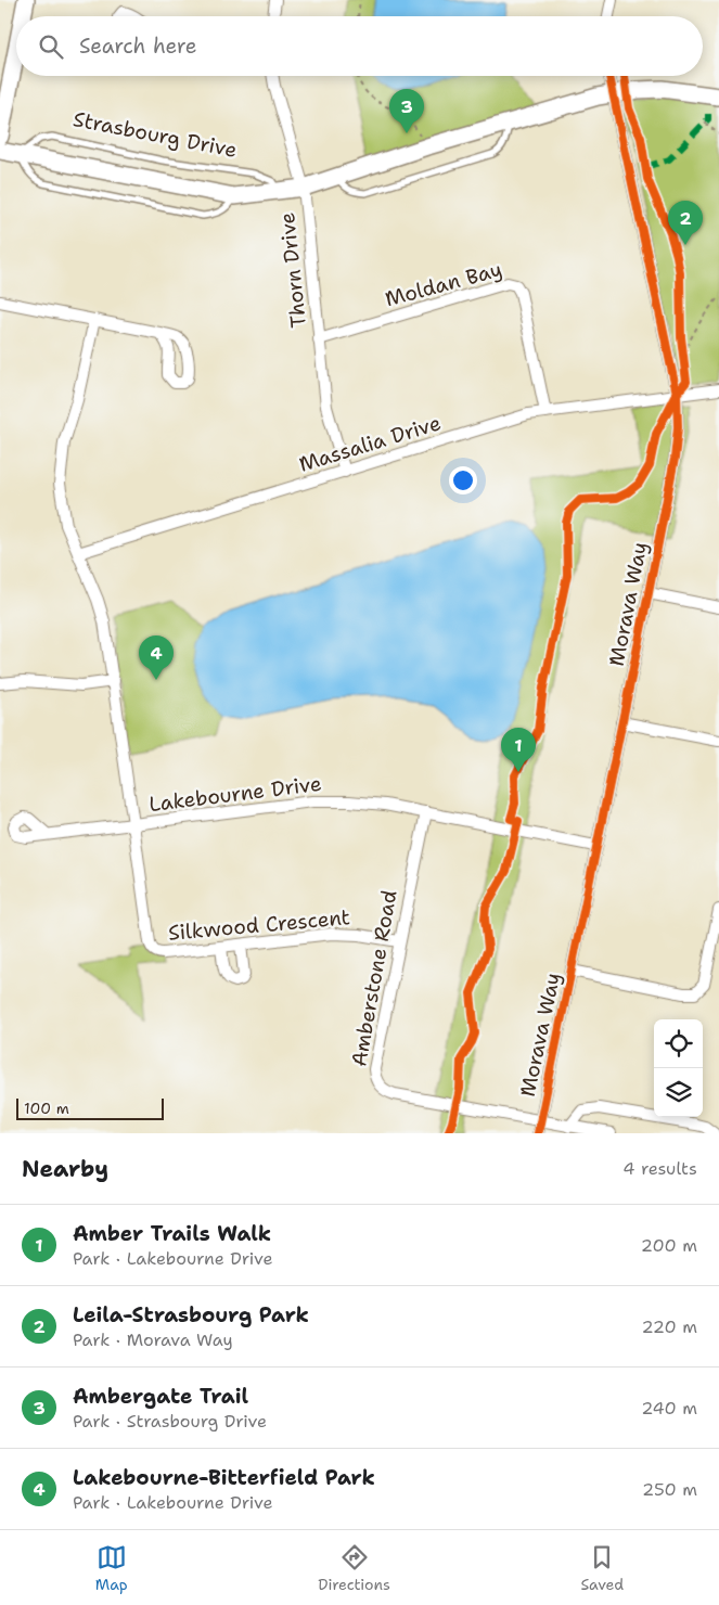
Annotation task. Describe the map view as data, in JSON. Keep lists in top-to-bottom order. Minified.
{"streets":{"street":["Thorn Drive","Moldan Bay","Massalia Drive","Morava Way","Lakebourne Drive","Silkwood Crescent","Amberstone Road"],"lane":["Strasbourg Drive"]},"crossings":[["Thorn Drive","Moldan Bay"],["Thorn Drive","Massalia Drive"],["Moldan Bay","Massalia Drive"],["Massalia Drive","Morava Way"],["Massalia Drive","Lakebourne Drive"],["Morava Way","Lakebourne Drive"],["Morava Way","Amberstone Road"],["Lakebourne Drive","Silkwood Crescent"],["Lakebourne Drive","Amberstone Road"],["Silkwood Crescent","Amberstone Road"]],"scale_bar":"100 m","page":{"search":"Search here","pins":["3","2","4","1"],"scale":"100 m","heading":["Nearby","4 results"],"list":[{"mark":"1","name":"Amber Trails Walk","note":"Park · Lakebourne Drive","value":"200 m"},{"mark":"2","name":"Leila-Strasbourg Park","note":"Park · Morava Way","value":"220 m"},{"mark":"3","name":"Ambergate Trail","note":"Park · Strasbourg Drive","value":"240 m"},{"mark":"4","name":"Lakebourne-Bitterfield Park","note":"Park · Lakebourne Drive","value":"250 m"}],"nav":["Map","Directions","Saved"]}}
